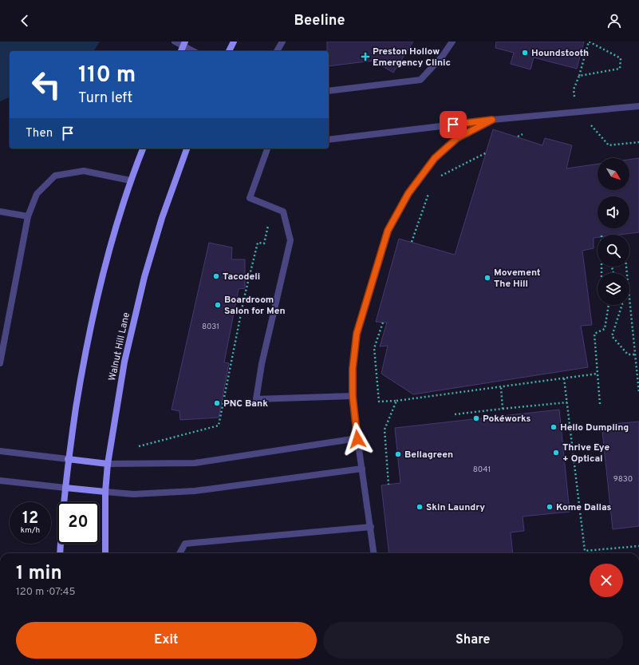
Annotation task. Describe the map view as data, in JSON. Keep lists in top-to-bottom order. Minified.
{"streets":{"main road":["Walnut Hill Lane"]},"places":{"other":["Houndstooth","Tacodeli","Movement The Hill","Boardroom Salon for Men","PNC Bank","Pokéworks","Hello Dumpling","Thrive Eye + Optical","Bellagreen","Skin Laundry","Kome Dallas"],"health":["Preston Hollow Emergency Clinic"]},"house_numbers":["8031","8041","9830"],"north":"bottom right","page":{"header":"Beeline","turn":["110 m","Turn left"],"then":"Then","speed":"12 km/h","limit":"20","heading":["1 min","120 m · 07:45"],"buttons":["Exit","Share"]}}
